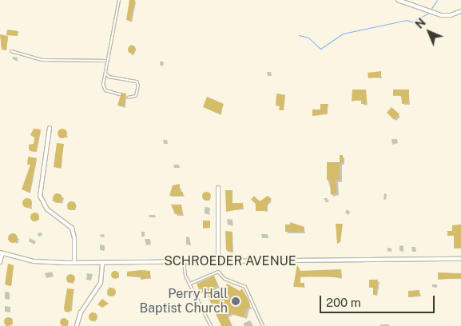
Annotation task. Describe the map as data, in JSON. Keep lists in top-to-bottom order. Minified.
{"streets":{"street":["SCHROEDER AVENUE"]},"places":["Perry Hall Baptist Church"],"scale_bar":"200 m","north":"top left"}
